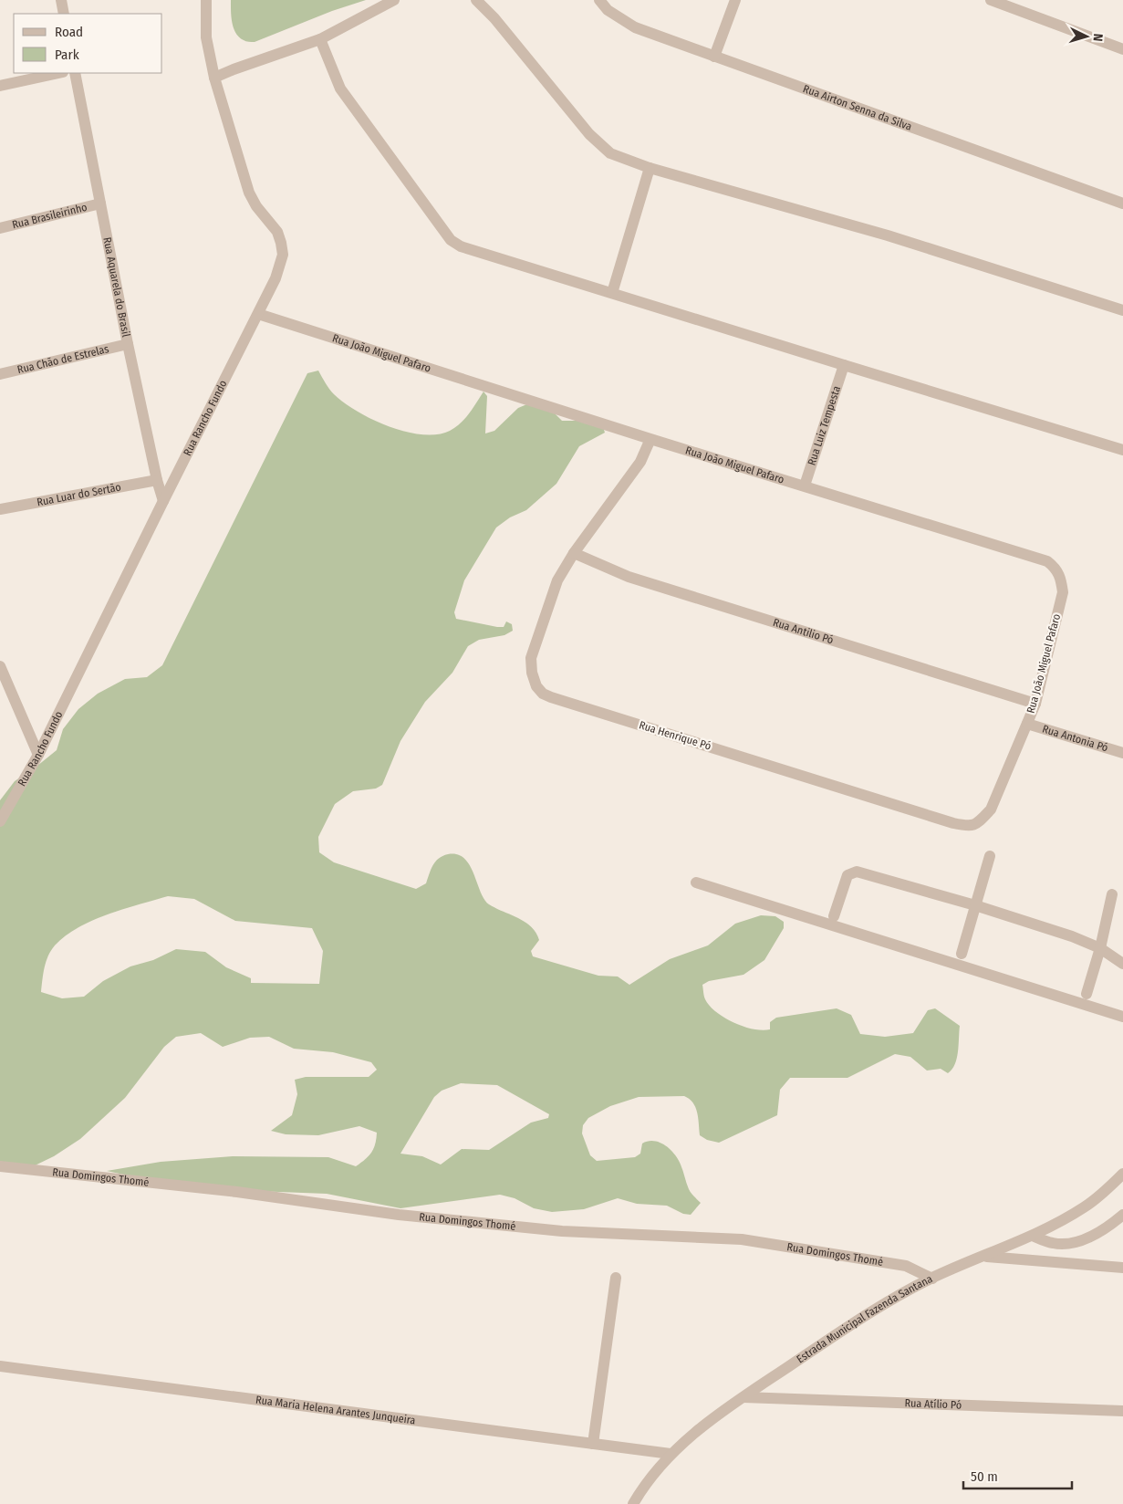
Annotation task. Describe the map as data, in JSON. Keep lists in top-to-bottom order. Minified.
{"streets":{"street":["Rua Airton Senna da Silva","Rua Brasileirinho","Rua Aquarela do Brasil","Rua João Miguel Pafaro","Rua Chão de Estrelas","Rua Rancho Fundo","Rua Luiz Tempesta","Rua Luar do Sertão","Rua Antilio Pó","Rua Henrique Pó","Rua Antonia Pó","Rua Domingos Thomé","Estrada Municipal Fazenda Santana","Rua Atílio Pó","Rua Maria Helena Arantes Junqueira"]},"crossings":[["Rua Brasileirinho","Rua Aquarela do Brasil"],["Rua Aquarela do Brasil","Rua Chão de Estrelas"],["Rua Aquarela do Brasil","Rua Rancho Fundo"],["Rua Aquarela do Brasil","Rua Luar do Sertão"],["Rua João Miguel Pafaro","Rua Rancho Fundo"],["Rua João Miguel Pafaro","Rua Luiz Tempesta"],["Rua João Miguel Pafaro","Rua Antilio Pó"],["Rua João Miguel Pafaro","Rua Henrique Pó"],["Rua João Miguel Pafaro","Rua Antonia Pó"],["Rua Antilio Pó","Rua Henrique Pó"],["Rua Henrique Pó","Rua Antonia Pó"],["Rua Domingos Thomé","Estrada Municipal Fazenda Santana"],["Estrada Municipal Fazenda Santana","Rua Atílio Pó"],["Estrada Municipal Fazenda Santana","Rua Maria Helena Arantes Junqueira"]],"legend":["Road","Park"],"scale_bar":"50 m","north":"right"}
